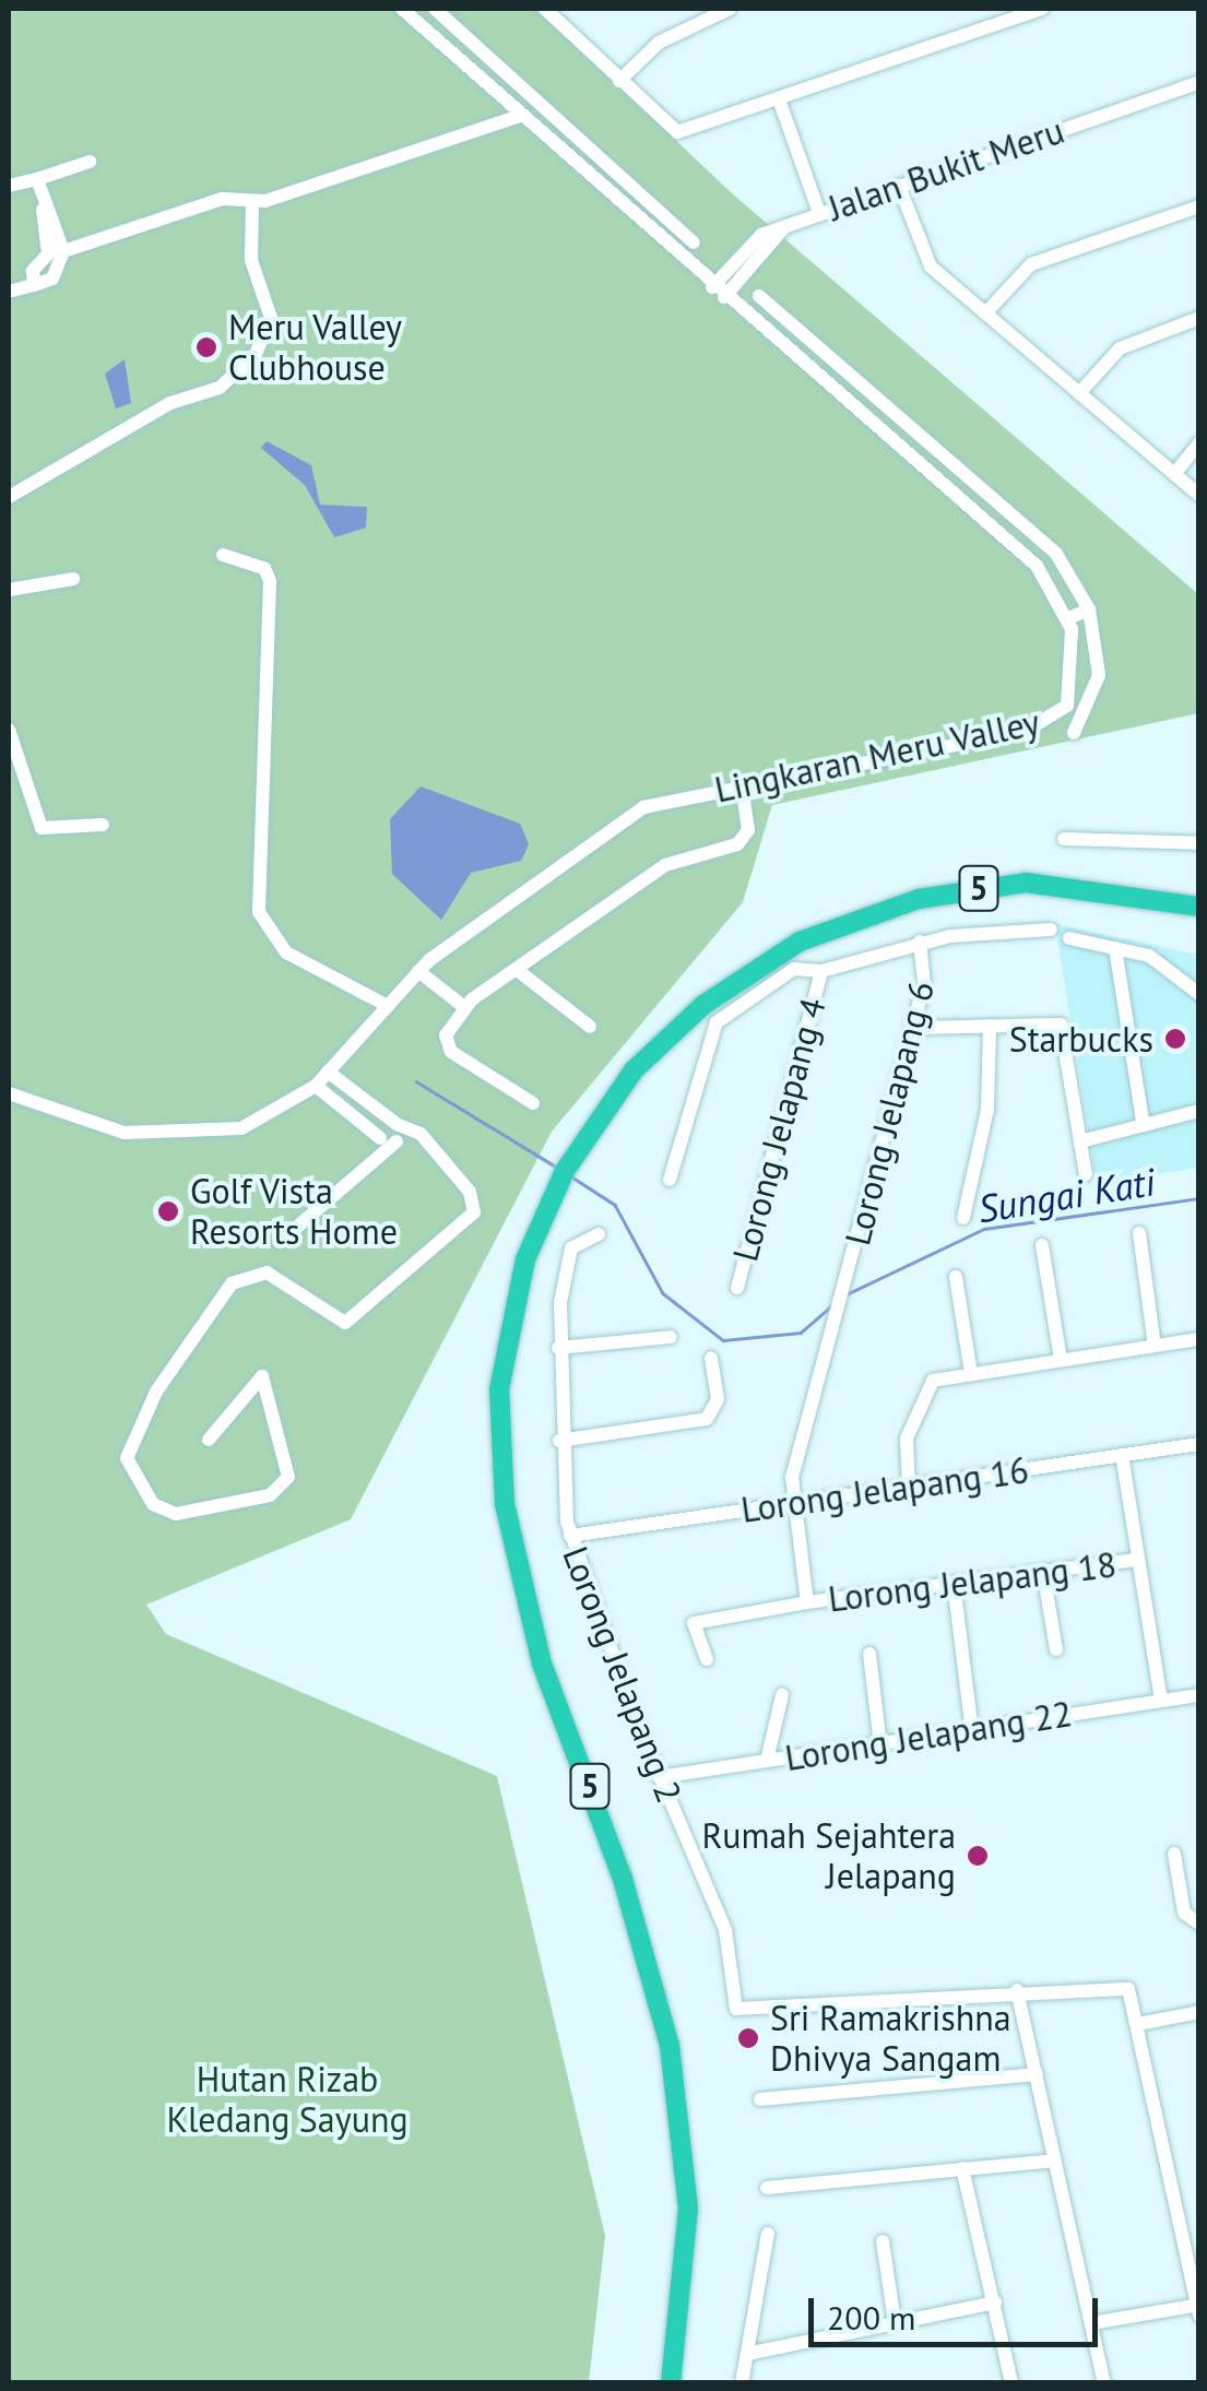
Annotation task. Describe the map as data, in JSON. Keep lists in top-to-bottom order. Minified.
{"streets":{"highway":["5"],"street":["Jalan Bukit Meru","Lingkaran Meru Valley","Lorong Jelapang 6","Lorong Jelapang 4","Lorong Jelapang 16","Lorong Jelapang 18","Lorong Jelapang 2","Lorong Jelapang 22"]},"crossings":[["Jalan Bukit Meru","Lingkaran Meru Valley"],["Lorong Jelapang 6","Lorong Jelapang 16"],["Lorong Jelapang 6","Lorong Jelapang 18"],["Lorong Jelapang 16","Lorong Jelapang 18"],["Lorong Jelapang 16","Lorong Jelapang 2"],["Lorong Jelapang 2","Lorong Jelapang 22"]],"water":["Sungai Kati"],"parks":["Hutan Rizab Kledang Sayung"],"places":["Meru Valley Clubhouse","Starbucks","Golf Vista Resorts Home","Rumah Sejahtera Jelapang","Sri Ramakrishna Dhivya Sangam"],"scale_bar":"200 m"}
